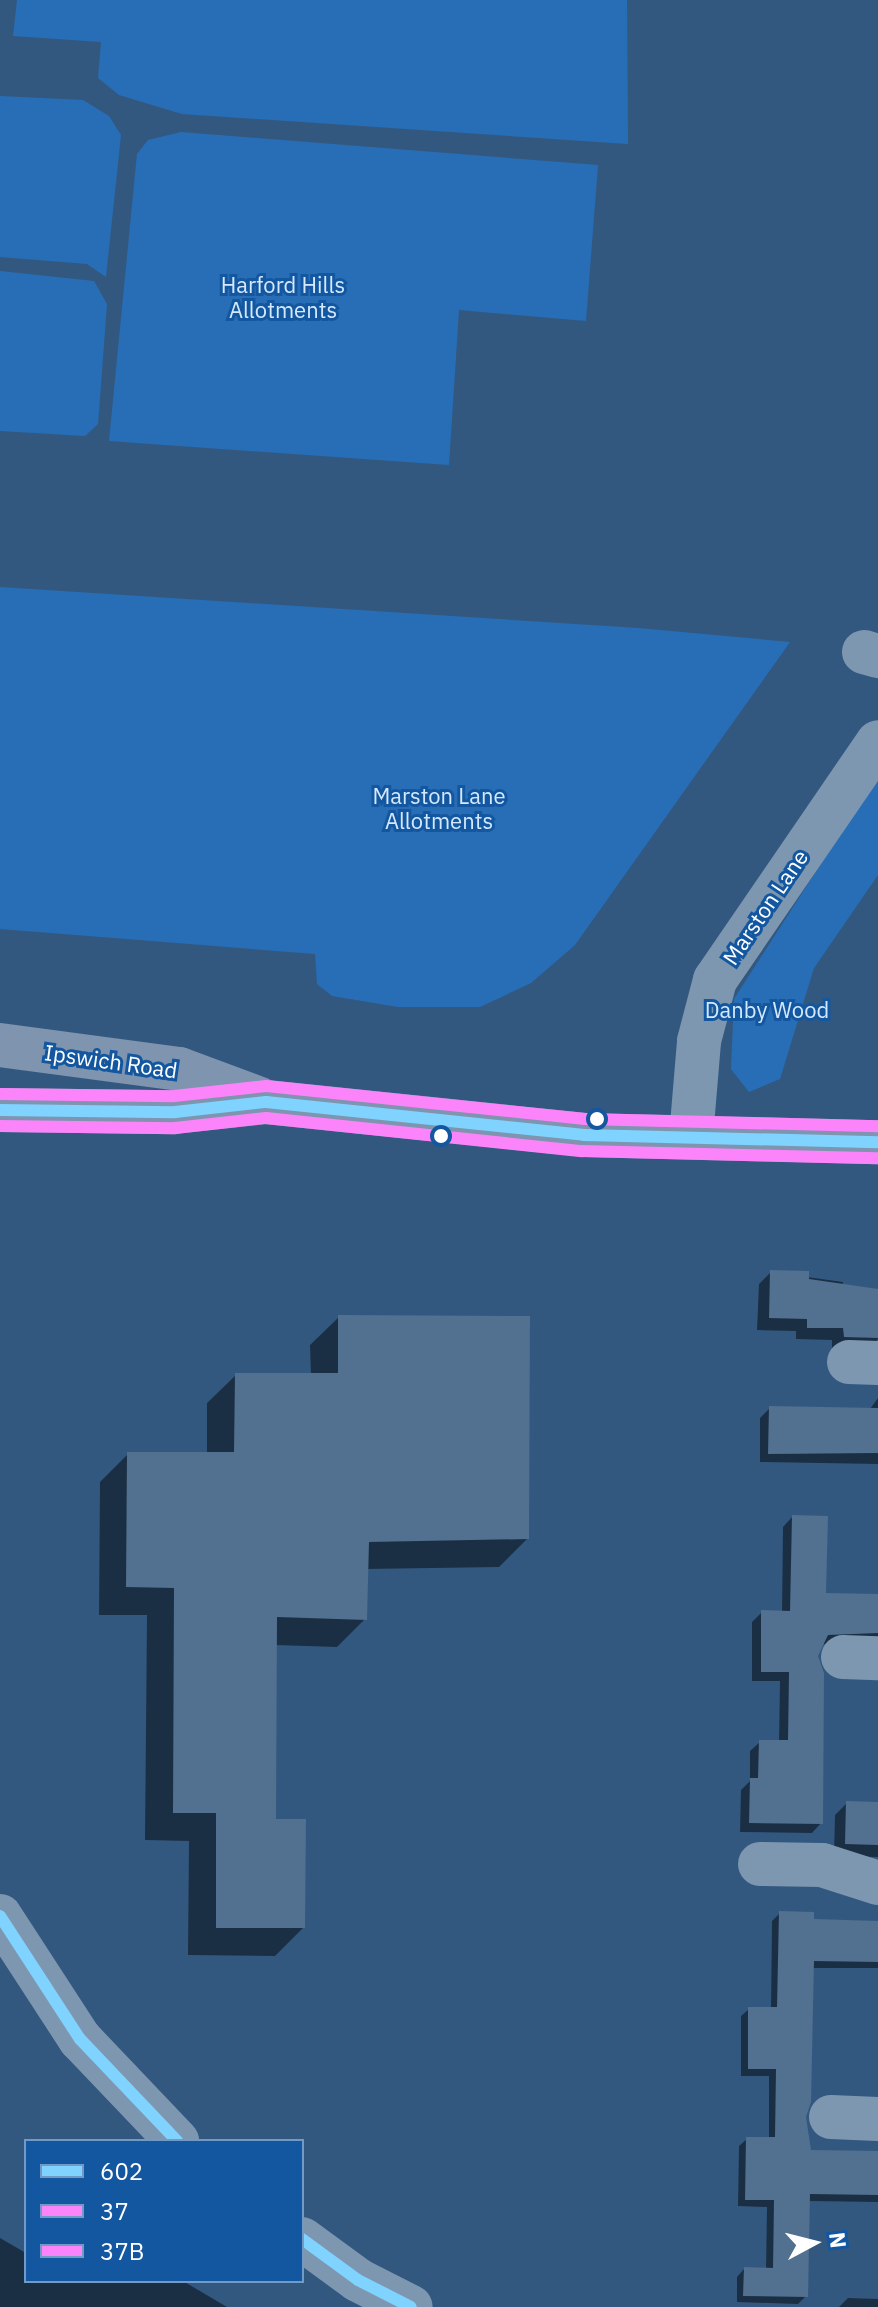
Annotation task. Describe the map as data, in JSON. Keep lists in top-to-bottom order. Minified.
{"streets":{"highway":["Ipswich Road"],"street":["Marston Lane"]},"crossings":[["Marston Lane","Ipswich Road"]],"parks":["Harford Hills Allotments","Marston Lane Allotments","Danby Wood"],"lines":["transit line 37B","transit line 602","transit line 37"],"legend":["602","37","37B"],"north":"right"}
